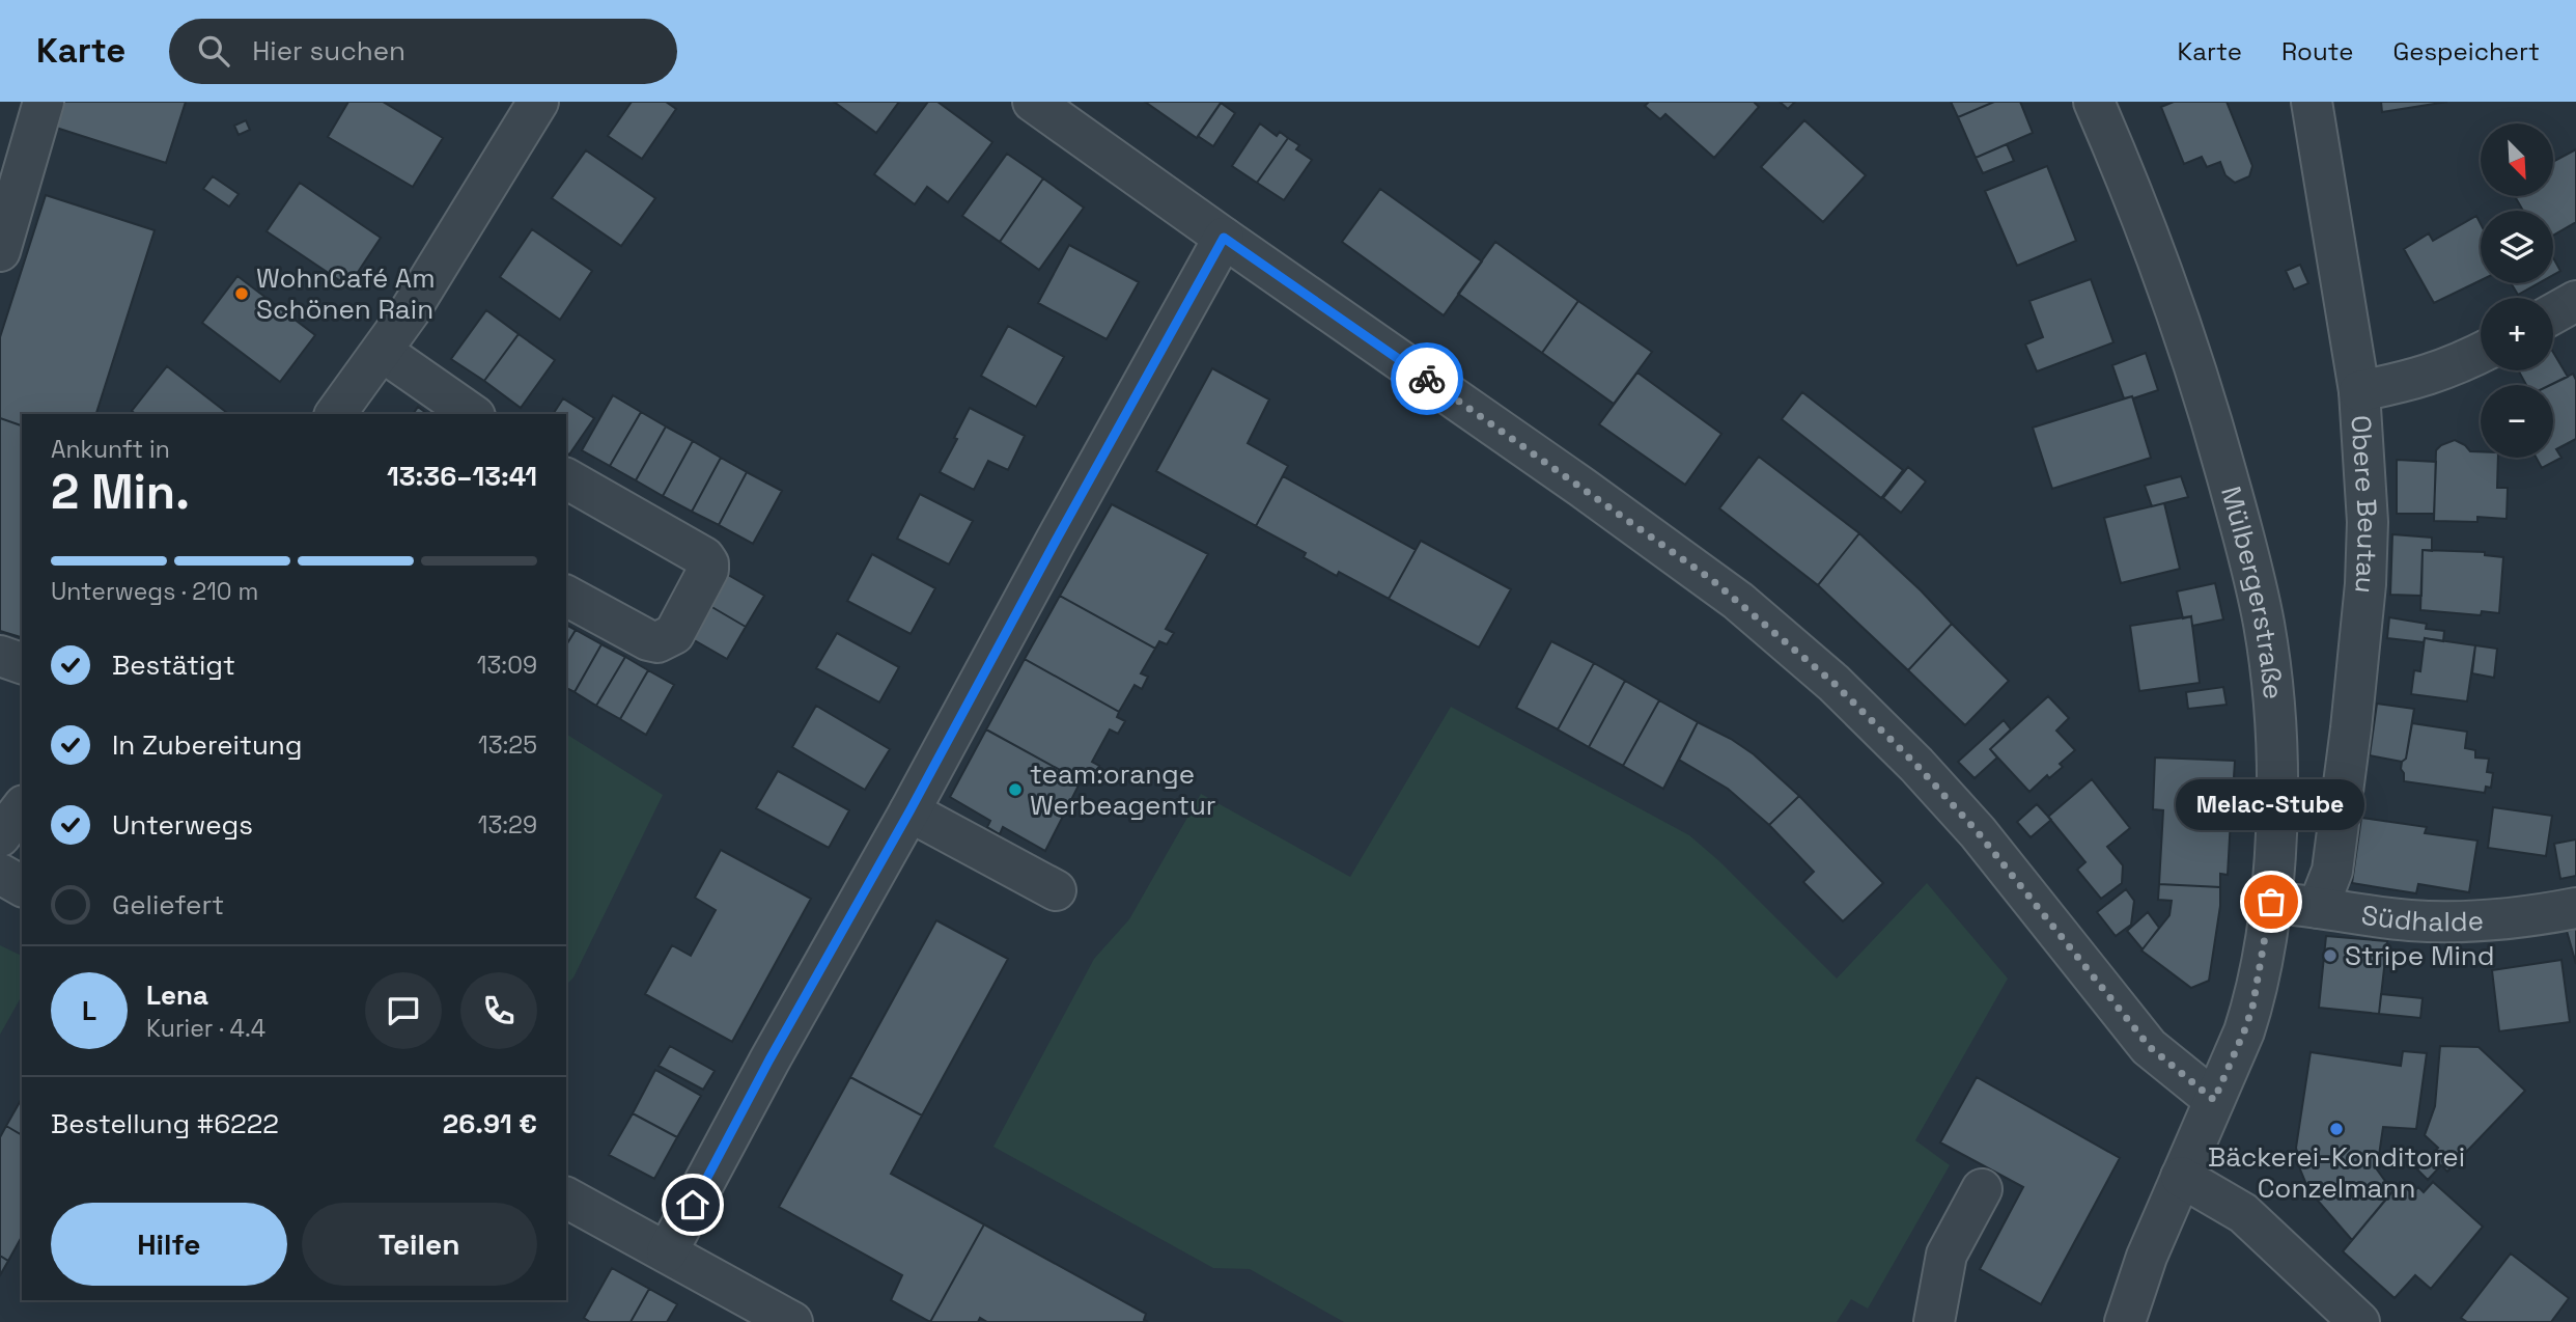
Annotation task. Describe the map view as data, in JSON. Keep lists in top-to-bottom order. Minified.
{"streets":{"street":["Obere Beutau","Mülbergerstraße","Südhalde"]},"crossings":[["Obere Beutau","Südhalde"],["Mülbergerstraße","Südhalde"]],"places":["WohnCafé Am Schönen Rain","team:orange Werbeagentur","Melac-Stube","Stripe Mind","Bäckerei-Konditorei Conzelmann"],"north":"bottom right","page":{"header":"Karte","search":"Hier suchen","nav":["Karte","Route","Gespeichert"],"map_buttons":["+","−"],"heading":["2 Min.","Ankunft in","13:36–13:41"],"panel":["Lena","Kurier · 4.4","Bestellung #6222","26.91 €"],"bar":"Unterwegs · 210 m","list":[["Bestätigt","13:09"],["In Zubereitung","13:25"],["Unterwegs","13:29"],"Geliefert"],"bubble":"Melac-Stube","round":"L","buttons":["Hilfe","Teilen"]}}
